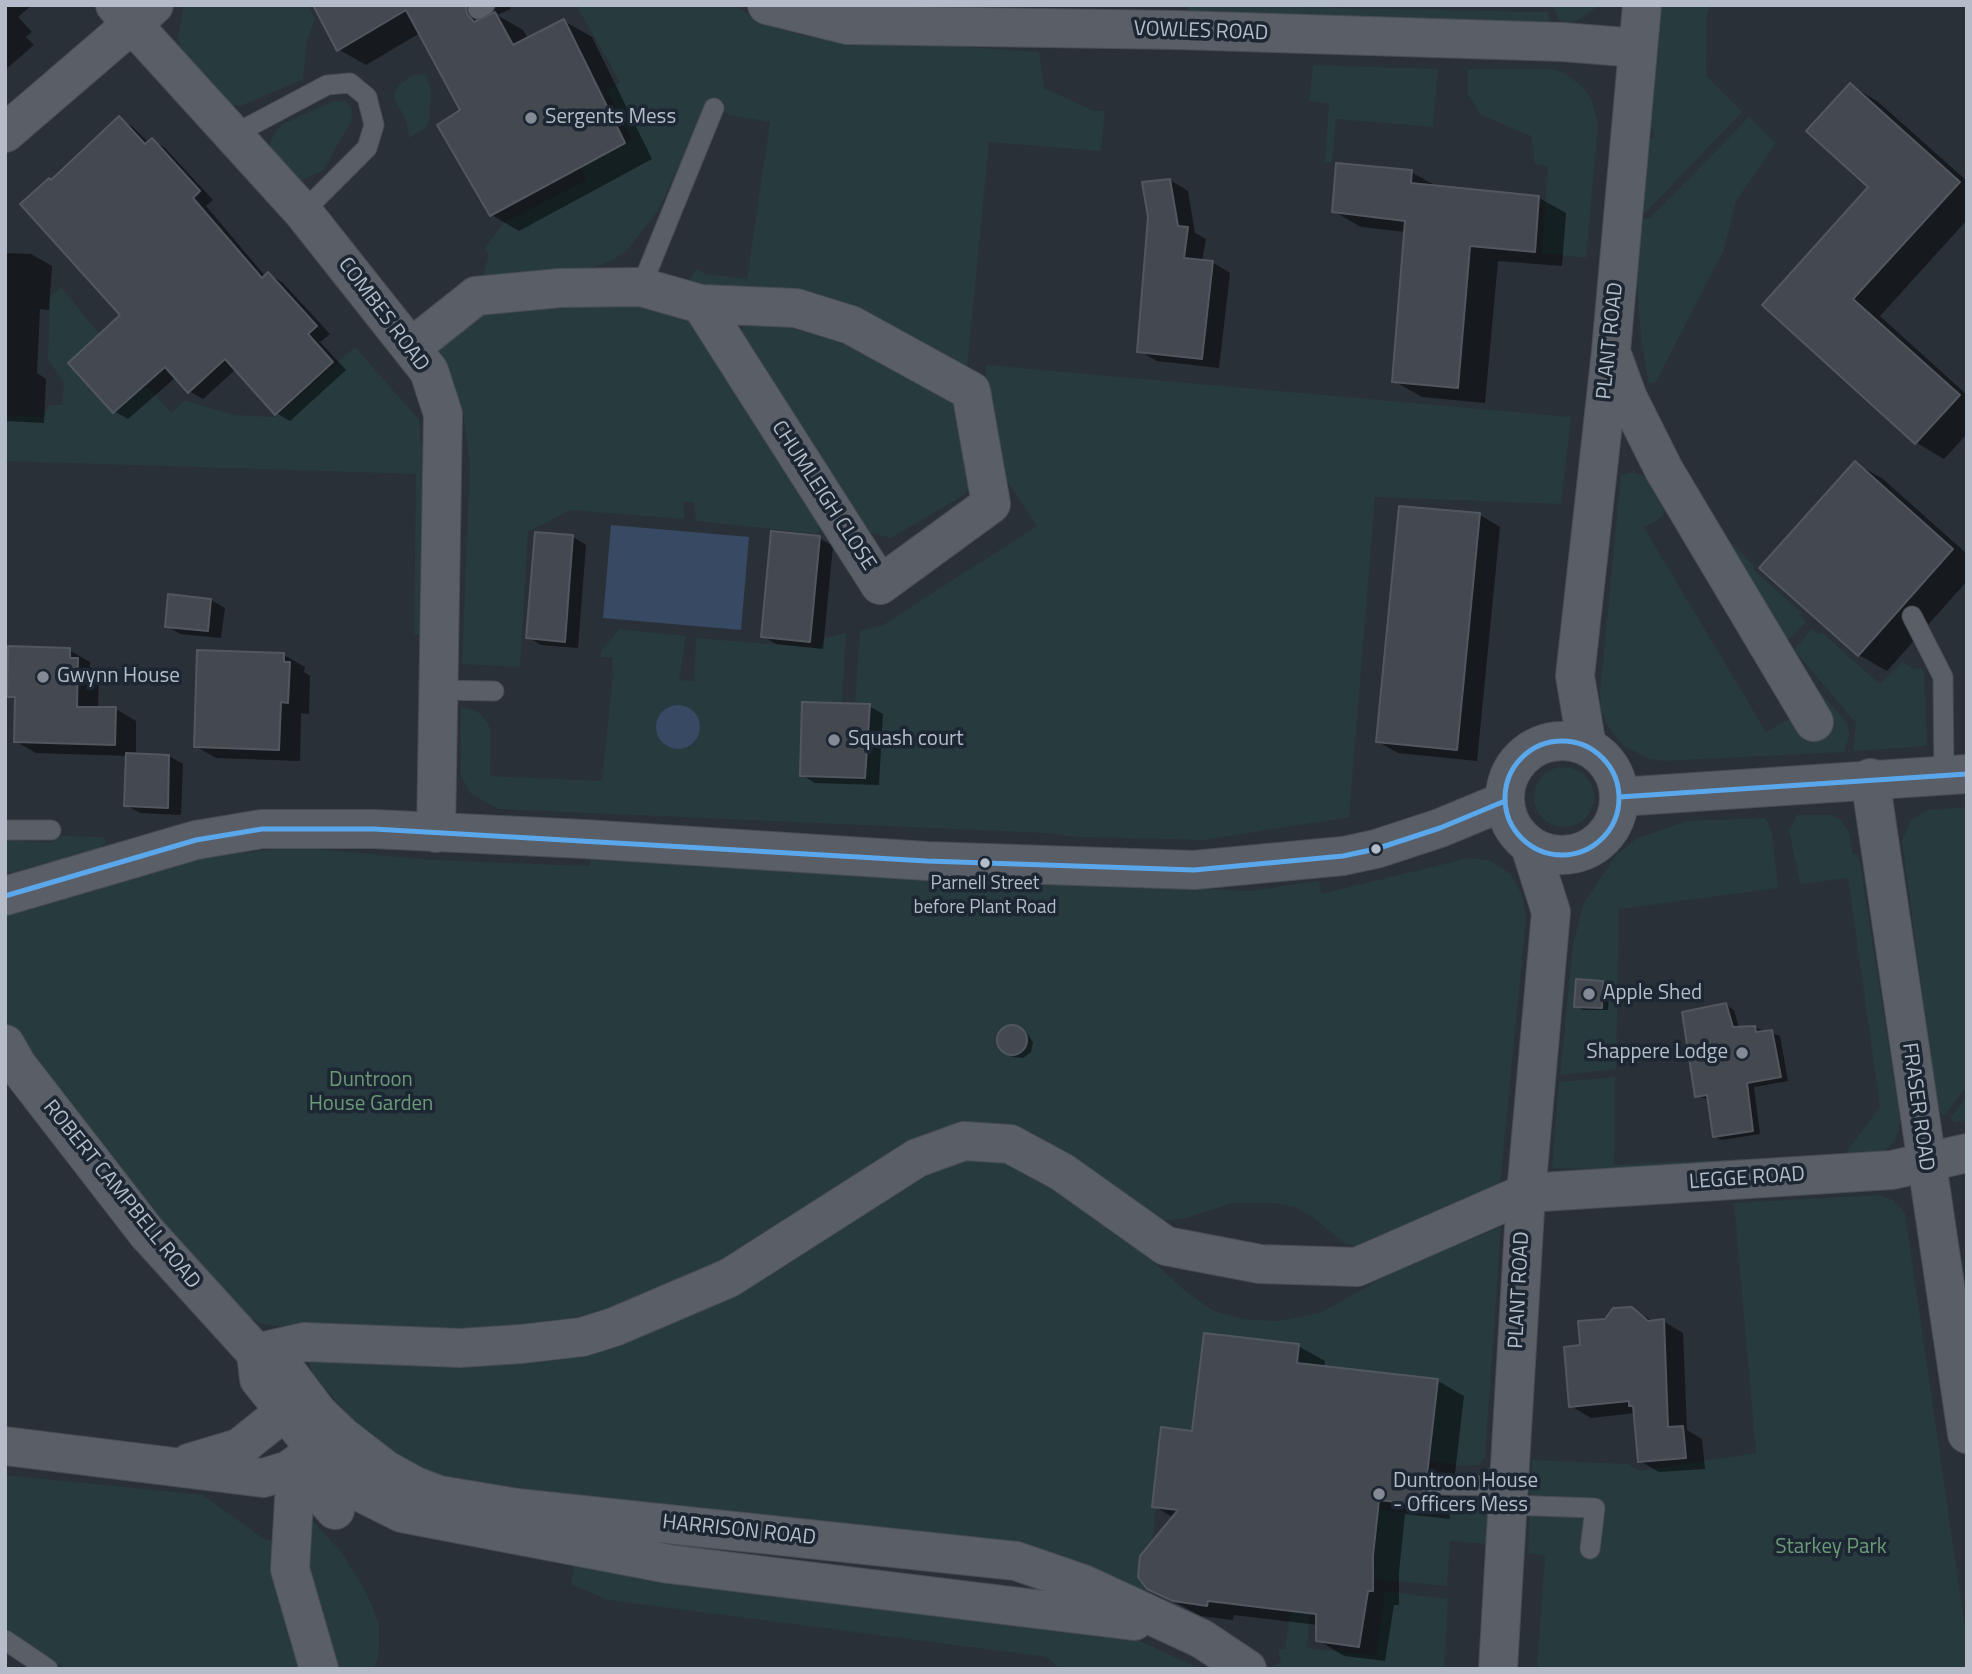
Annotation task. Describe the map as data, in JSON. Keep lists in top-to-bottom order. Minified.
{"streets":{"street":["VOWLES ROAD","COMBES ROAD","PLANT ROAD","CHUMLEIGH CLOSE","FRASER ROAD","LEGGE ROAD","ROBERT CAMPBELL ROAD","HARRISON ROAD"]},"crossings":[["VOWLES ROAD","PLANT ROAD"],["COMBES ROAD","CHUMLEIGH CLOSE"],["PLANT ROAD","LEGGE ROAD"],["FRASER ROAD","LEGGE ROAD"],["ROBERT CAMPBELL ROAD","HARRISON ROAD"]],"parks":["Duntroon House Garden","Starkey Park"],"places":["Sergents Mess","Gwynn House","Squash court","Parnell Street before Plant Road","Apple Shed","Shappere Lodge","Duntroon House - Officers Mess"]}
